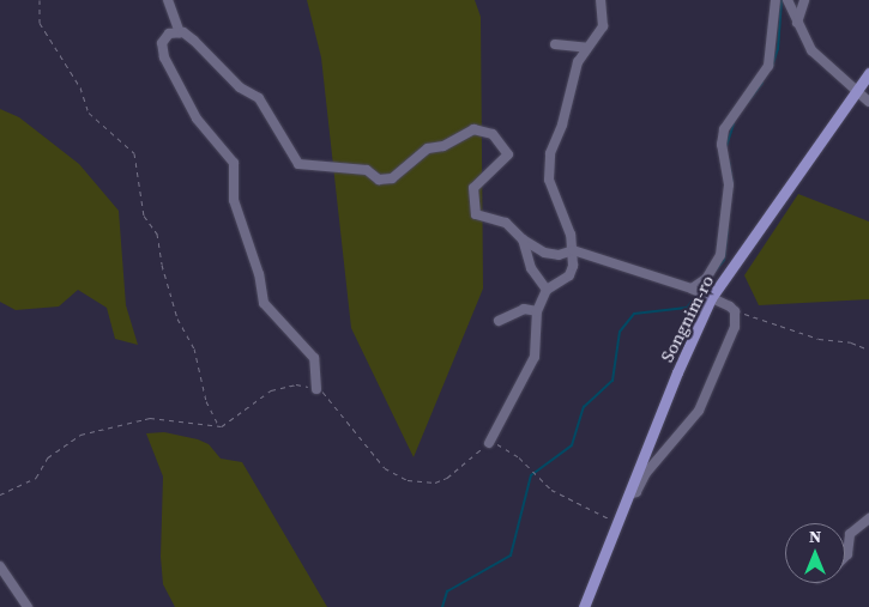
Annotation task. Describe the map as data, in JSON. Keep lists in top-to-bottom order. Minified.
{"streets":{"main road":["Songnim-ro"]},"north":"top"}
